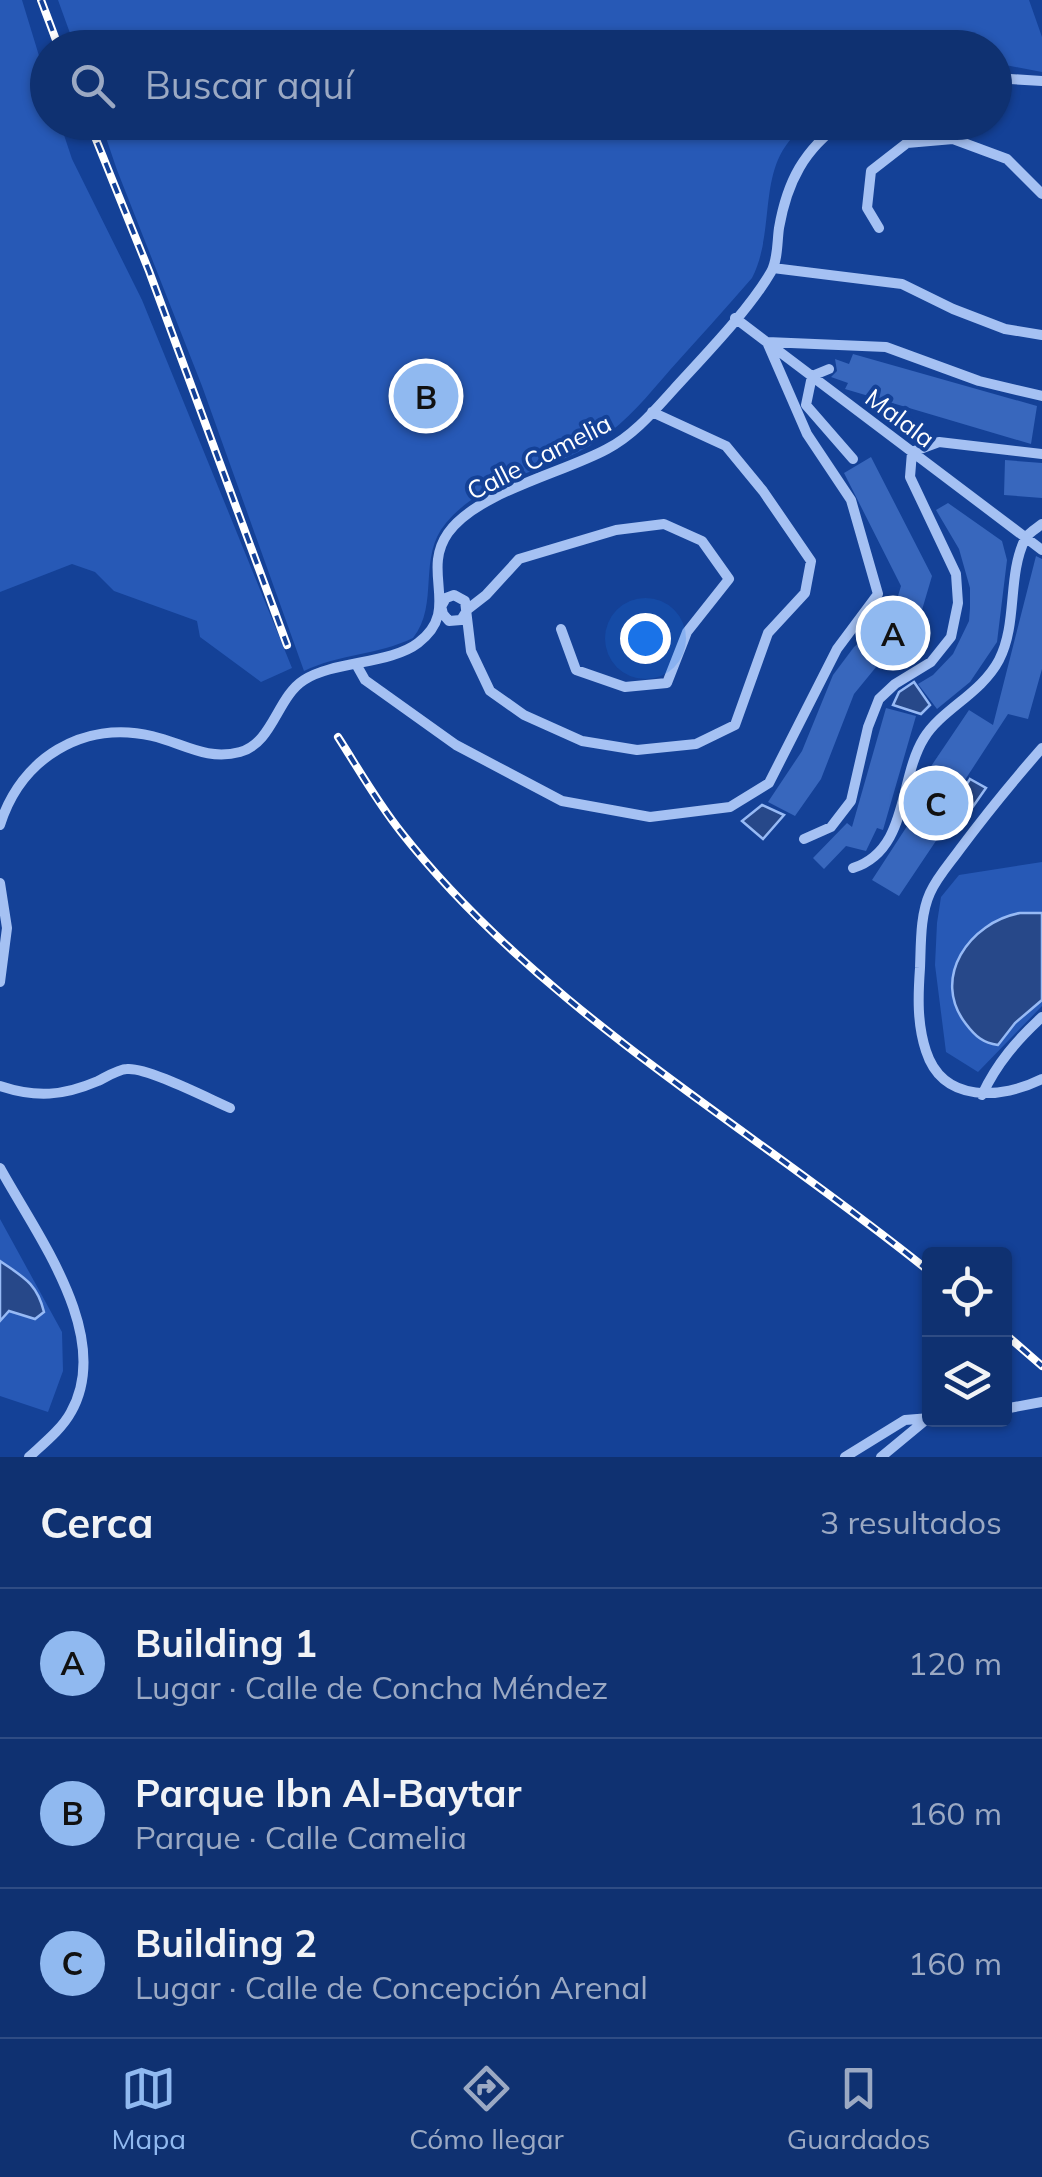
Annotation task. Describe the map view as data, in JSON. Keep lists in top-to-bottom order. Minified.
{"streets":{"street":["Malala","Calle Camelia"]},"crossings":[["Malala","Calle Camelia"]],"page":{"search":"Buscar aquí","pins":["B","A","C"],"heading":["Cerca","3 resultados"],"list":[{"mark":"A","name":"Building 1","note":"Lugar · Calle de Concha Méndez","value":"120 m"},{"mark":"B","name":"Parque Ibn Al-Baytar","note":"Parque · Calle Camelia","value":"160 m"},{"mark":"C","name":"Building 2","note":"Lugar · Calle de Concepción Arenal","value":"160 m"}],"nav":["Mapa","Cómo llegar","Guardados"]}}
